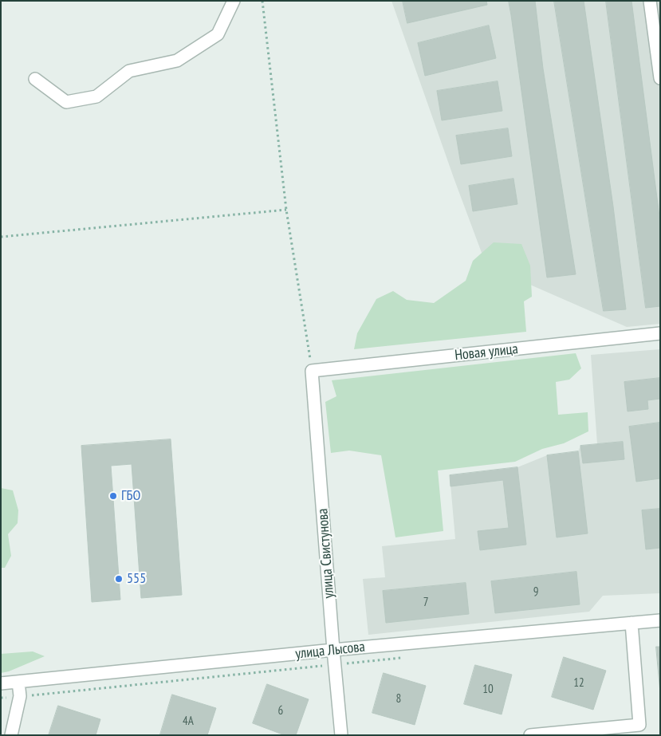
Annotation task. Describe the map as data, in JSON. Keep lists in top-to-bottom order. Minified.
{"streets":{"street":["Новая улица","улица Свистунова","улица Лысова"]},"crossings":[["Новая улица","улица Свистунова"],["улица Свистунова","улица Лысова"]],"places":["ГБО","555"],"house_numbers":["9","7","12","10","8","6","4А"]}
